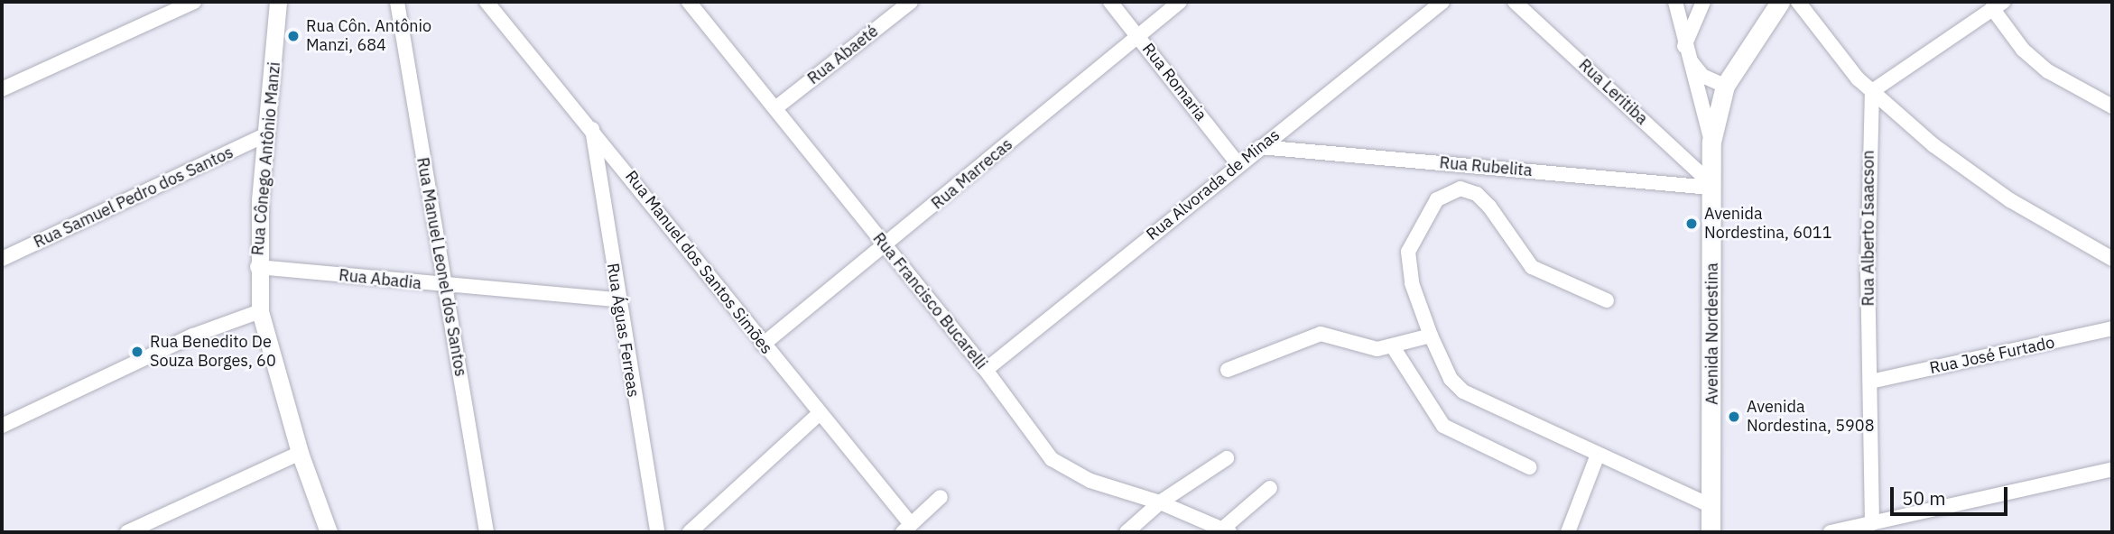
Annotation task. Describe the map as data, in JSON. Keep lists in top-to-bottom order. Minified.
{"streets":{"main road":["Avenida Nordestina"],"street":["Rua Abaeté","Rua Romaria","Rua Leritiba","Rua Cônego Antônio Manzi","Rua Rubelita","Rua Marrecas","Rua Alvorada de Minas","Rua Samuel Pedro dos Santos","Rua Alberto Isaacson","Rua Manuel dos Santos Simões","Rua Manuel Leonel dos Santos","Rua Abadia","Rua Francisco Bucarelli","Rua Águas Ferreas","Rua José Furtado"]},"crossings":[["Rua Abaeté","Rua Francisco Bucarelli"],["Rua Romaria","Rua Marrecas"],["Rua Romaria","Rua Alvorada de Minas"],["Rua Leritiba","Rua Rubelita"],["Rua Leritiba","Avenida Nordestina"],["Rua Cônego Antônio Manzi","Rua Samuel Pedro dos Santos"],["Rua Cônego Antônio Manzi","Rua Abadia"],["Rua Rubelita","Rua Alvorada de Minas"],["Rua Rubelita","Avenida Nordestina"],["Rua Marrecas","Rua Manuel dos Santos Simões"],["Rua Marrecas","Rua Francisco Bucarelli"],["Rua Alvorada de Minas","Rua Francisco Bucarelli"],["Rua Alberto Isaacson","Rua José Furtado"],["Rua Manuel dos Santos Simões","Rua Águas Ferreas"],["Rua Manuel Leonel dos Santos","Rua Abadia"],["Rua Abadia","Rua Águas Ferreas"]],"places":["Rua Côn. Antônio Manzi, 684","Avenida Nordestina, 6011","Rua Benedito De Souza Borges, 60","Avenida Nordestina, 5908"],"scale_bar":"50 m"}
